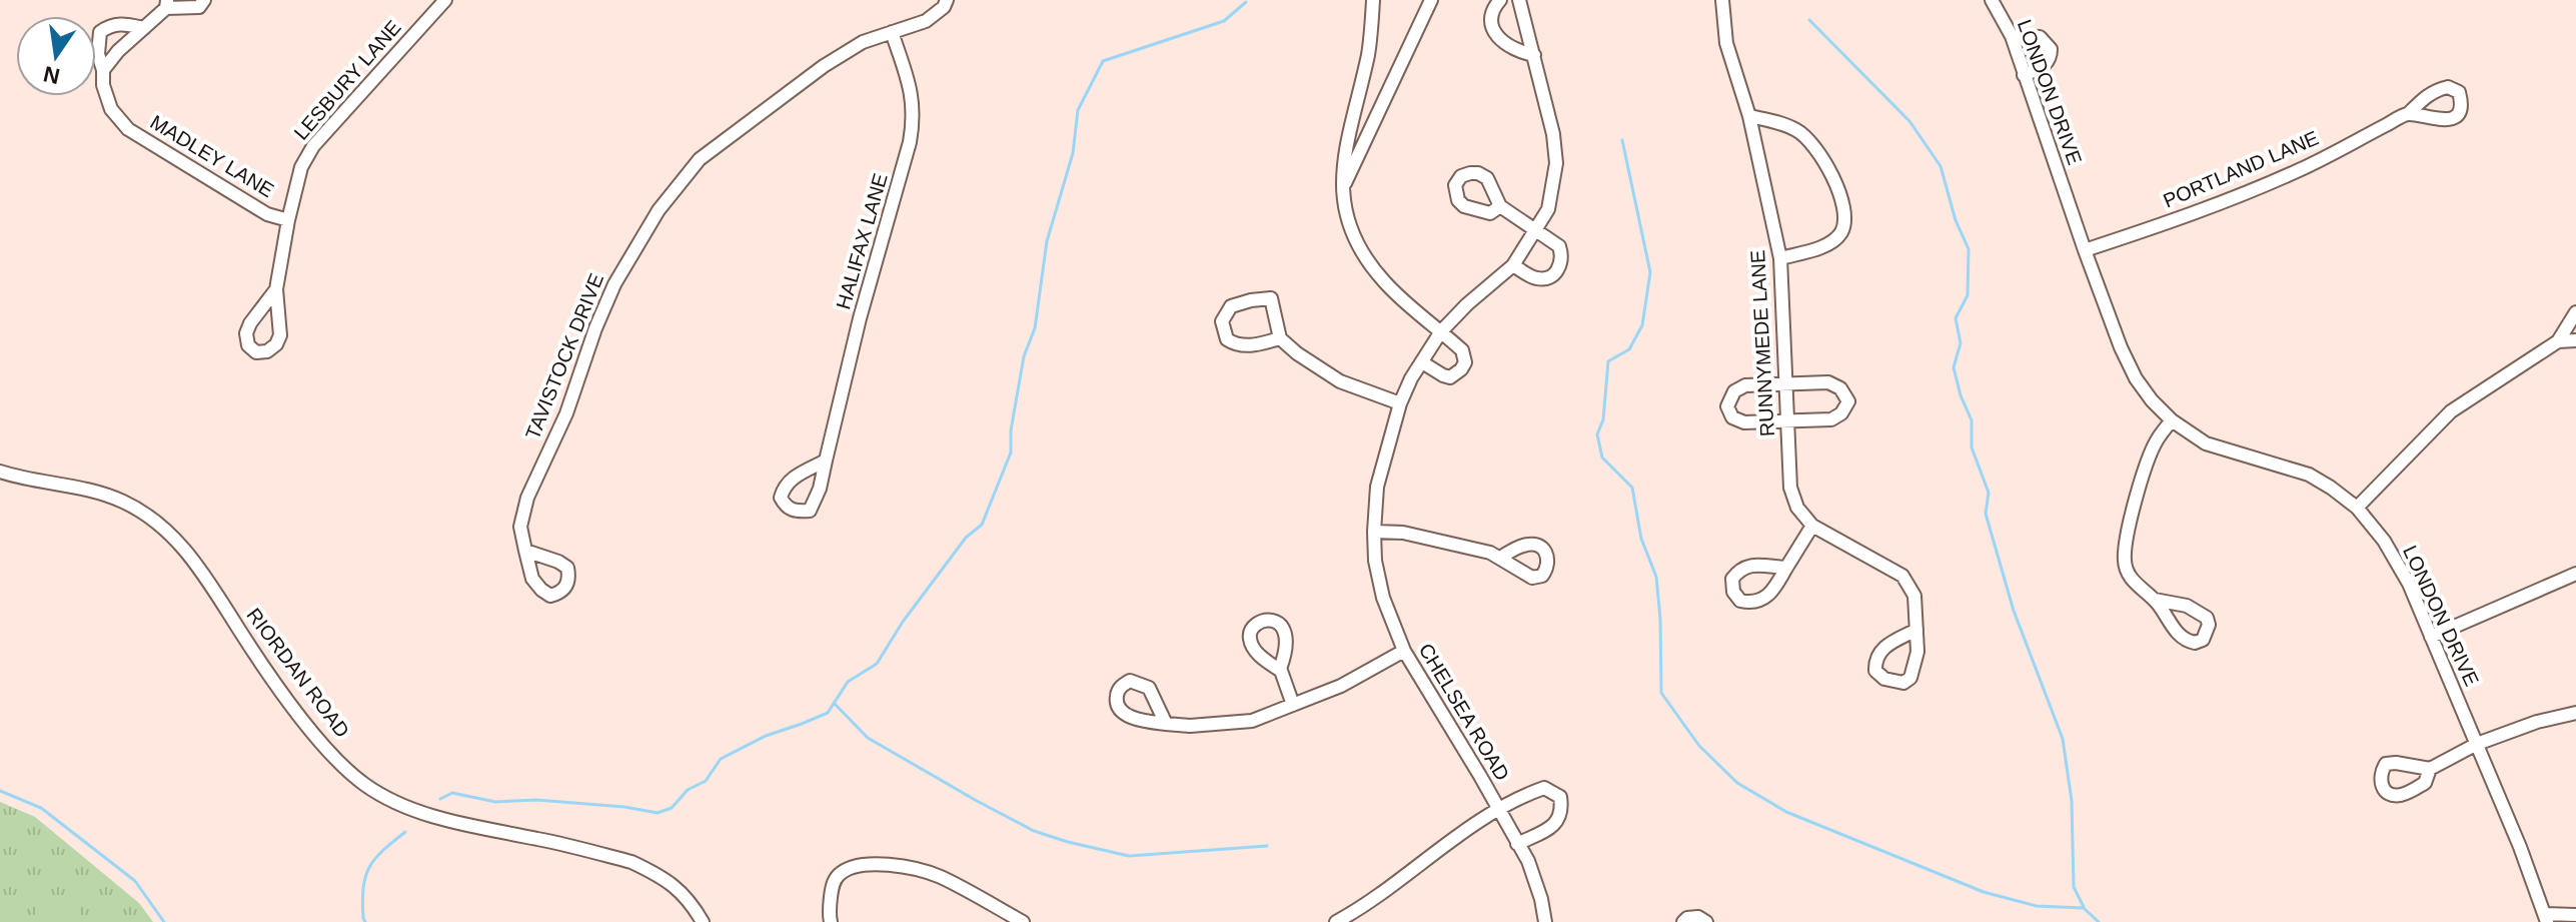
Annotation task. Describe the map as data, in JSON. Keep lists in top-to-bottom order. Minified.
{"streets":{"street":["LESBURY LANE","LONDON DRIVE","MADLEY LANE","PORTLAND LANE","HALIFAX LANE","RUNNYMEDE LANE","TAVISTOCK DRIVE","RIORDAN ROAD","CHELSEA ROAD"]},"crossings":[["LESBURY LANE","MADLEY LANE"],["LONDON DRIVE","PORTLAND LANE"],["HALIFAX LANE","TAVISTOCK DRIVE"]],"north":"bottom"}
